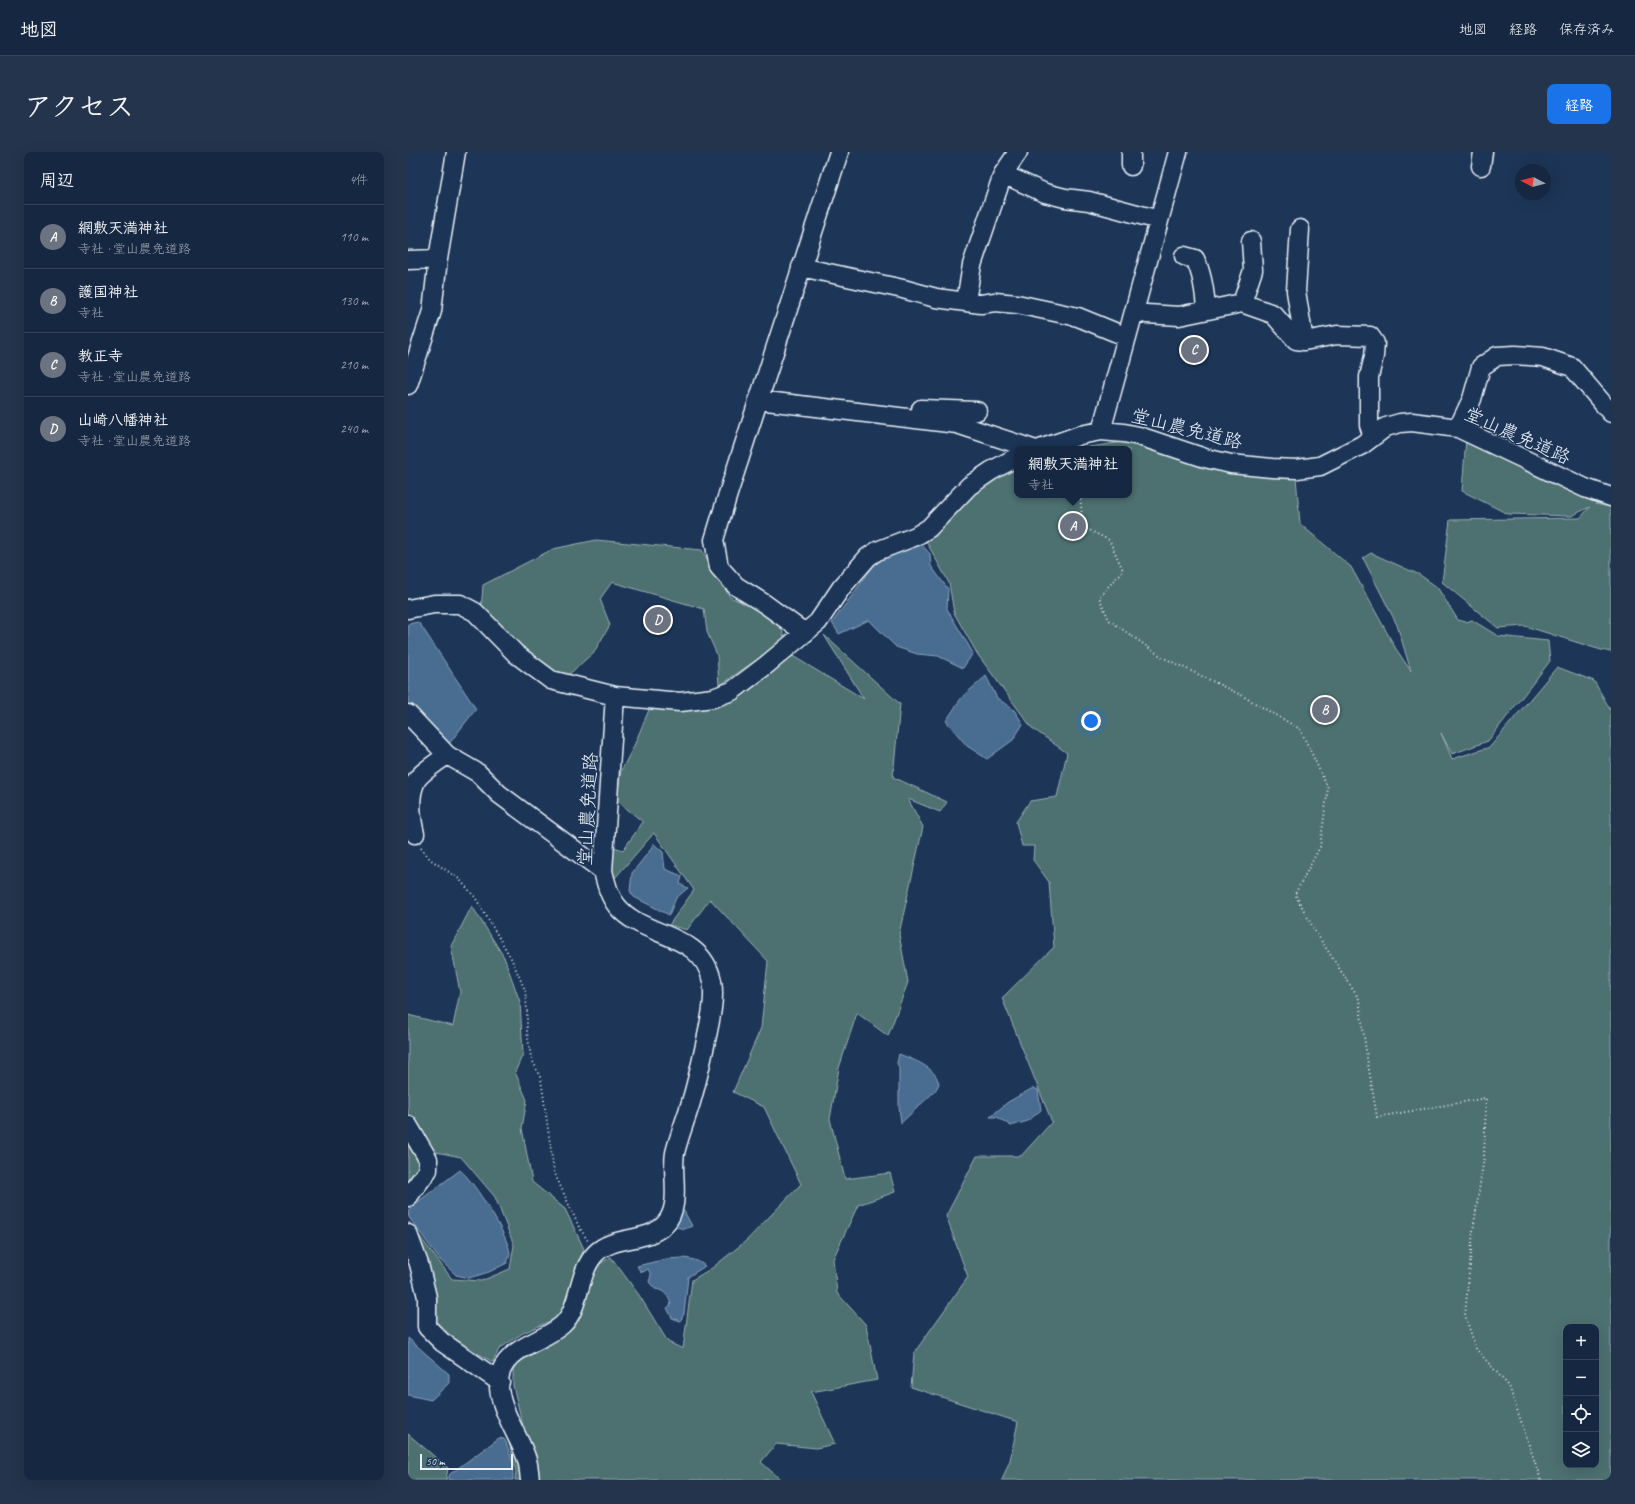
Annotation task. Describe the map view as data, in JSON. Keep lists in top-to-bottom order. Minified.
{"streets":{"street":["堂山農免道路"]},"scale_bar":"50 m","north":"left","page":{"header":"地図","nav":["地図","経路","保存済み"],"title":"アクセス","buttons":"経路","heading":["周辺","4件"],"list":[{"mark":"A","name":"網敷天満神社","note":"寺社 · 堂山農免道路","value":"110 m"},{"mark":"B","name":"護国神社","note":"寺社","value":"130 m"},{"mark":"C","name":"教正寺","note":"寺社 · 堂山農免道路","value":"210 m"},{"mark":"D","name":"山崎八幡神社","note":"寺社 · 堂山農免道路","value":"240 m"}],"pins":["C","A","D","B"],"popup":["網敷天満神社","寺社"],"map_buttons":["+","−"],"scale":"50 m"}}
